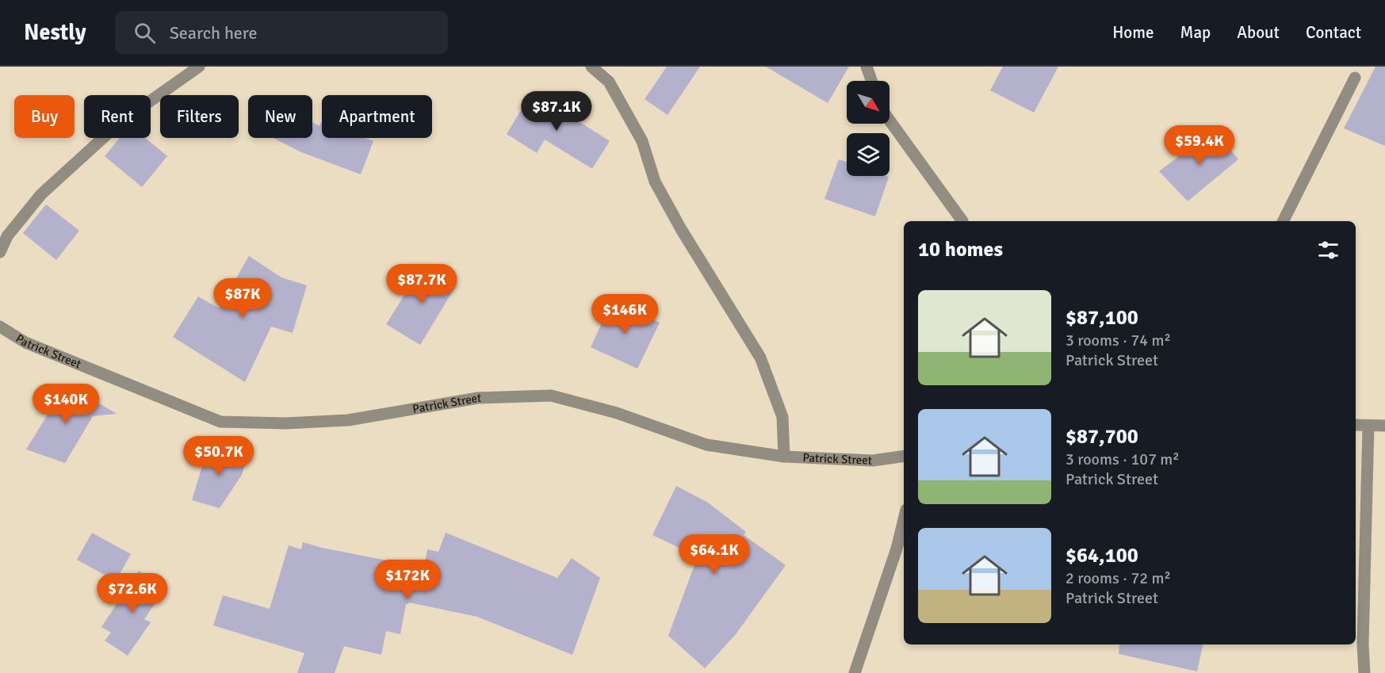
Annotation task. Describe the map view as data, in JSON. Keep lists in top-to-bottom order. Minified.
{"streets":{"street":["Patrick Street"]},"north":"bottom right","page":{"header":"Nestly","search":"Search here","nav":["Home","Map","About","Contact"],"price":["$87.1K","$59.4K","$87.7K","$87K","$146K","$140K","$50.7K","$64.1K","$172K","$72.6K"],"chip":["Buy","Rent","Filters","New","Apartment"],"heading":"10 homes","list":[{"name":"$87,100","note":"3 rooms · 74 m² · Patrick Street"},{"name":"$87,700","note":"3 rooms · 107 m² · Patrick Street"},{"name":"$64,100","note":"2 rooms · 72 m² · Patrick Street"}]}}
